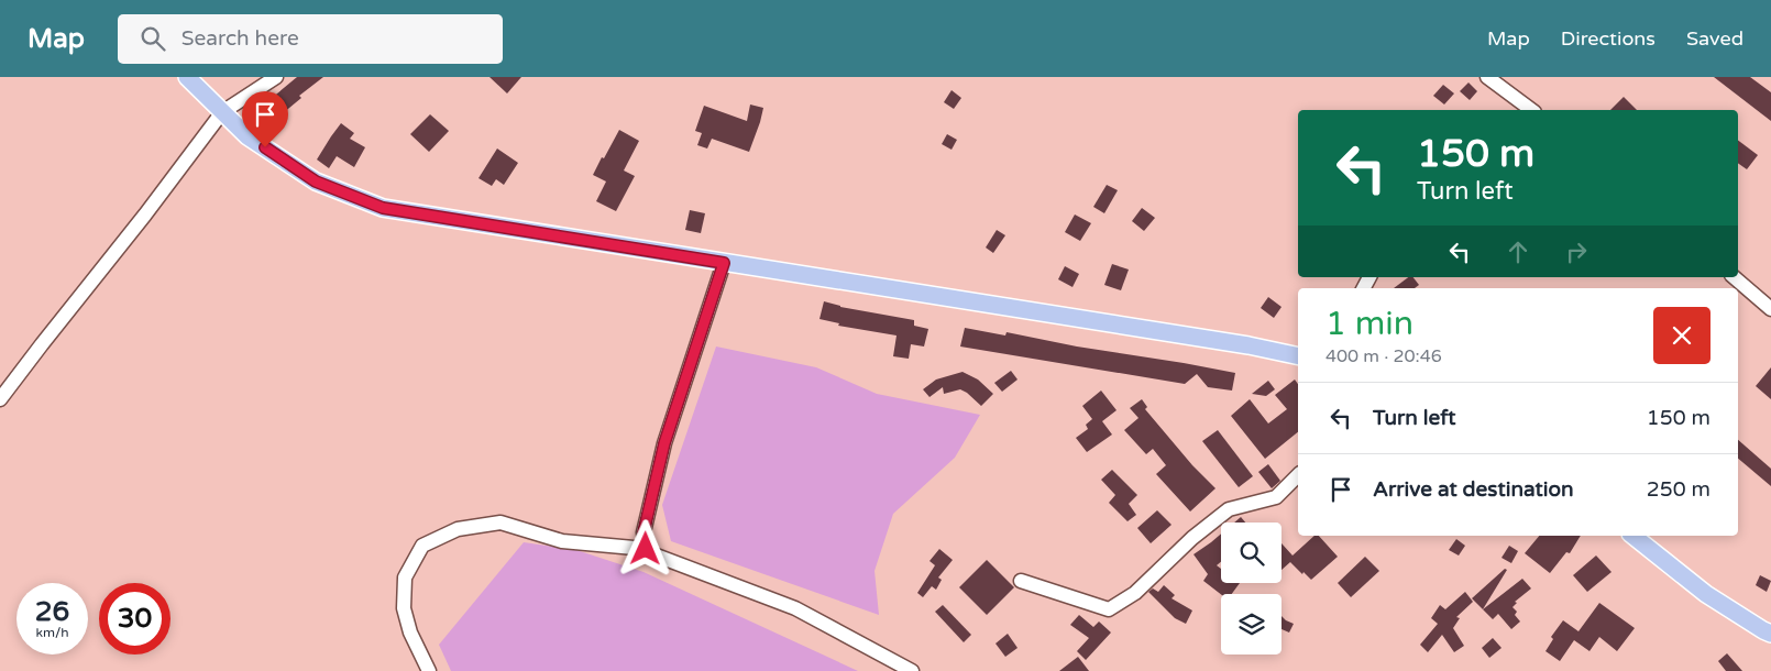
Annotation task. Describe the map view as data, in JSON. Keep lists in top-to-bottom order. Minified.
{"page":{"header":"Map","search":"Search here","nav":["Map","Directions","Saved"],"turn":["150 m","Turn left"],"heading":["1 min","400 m · 20:46"],"list":[{"name":"Turn left","value":"150 m"},{"name":"Arrive at destination","value":"250 m"}],"speed":"26 km/h","limit":"30"}}
